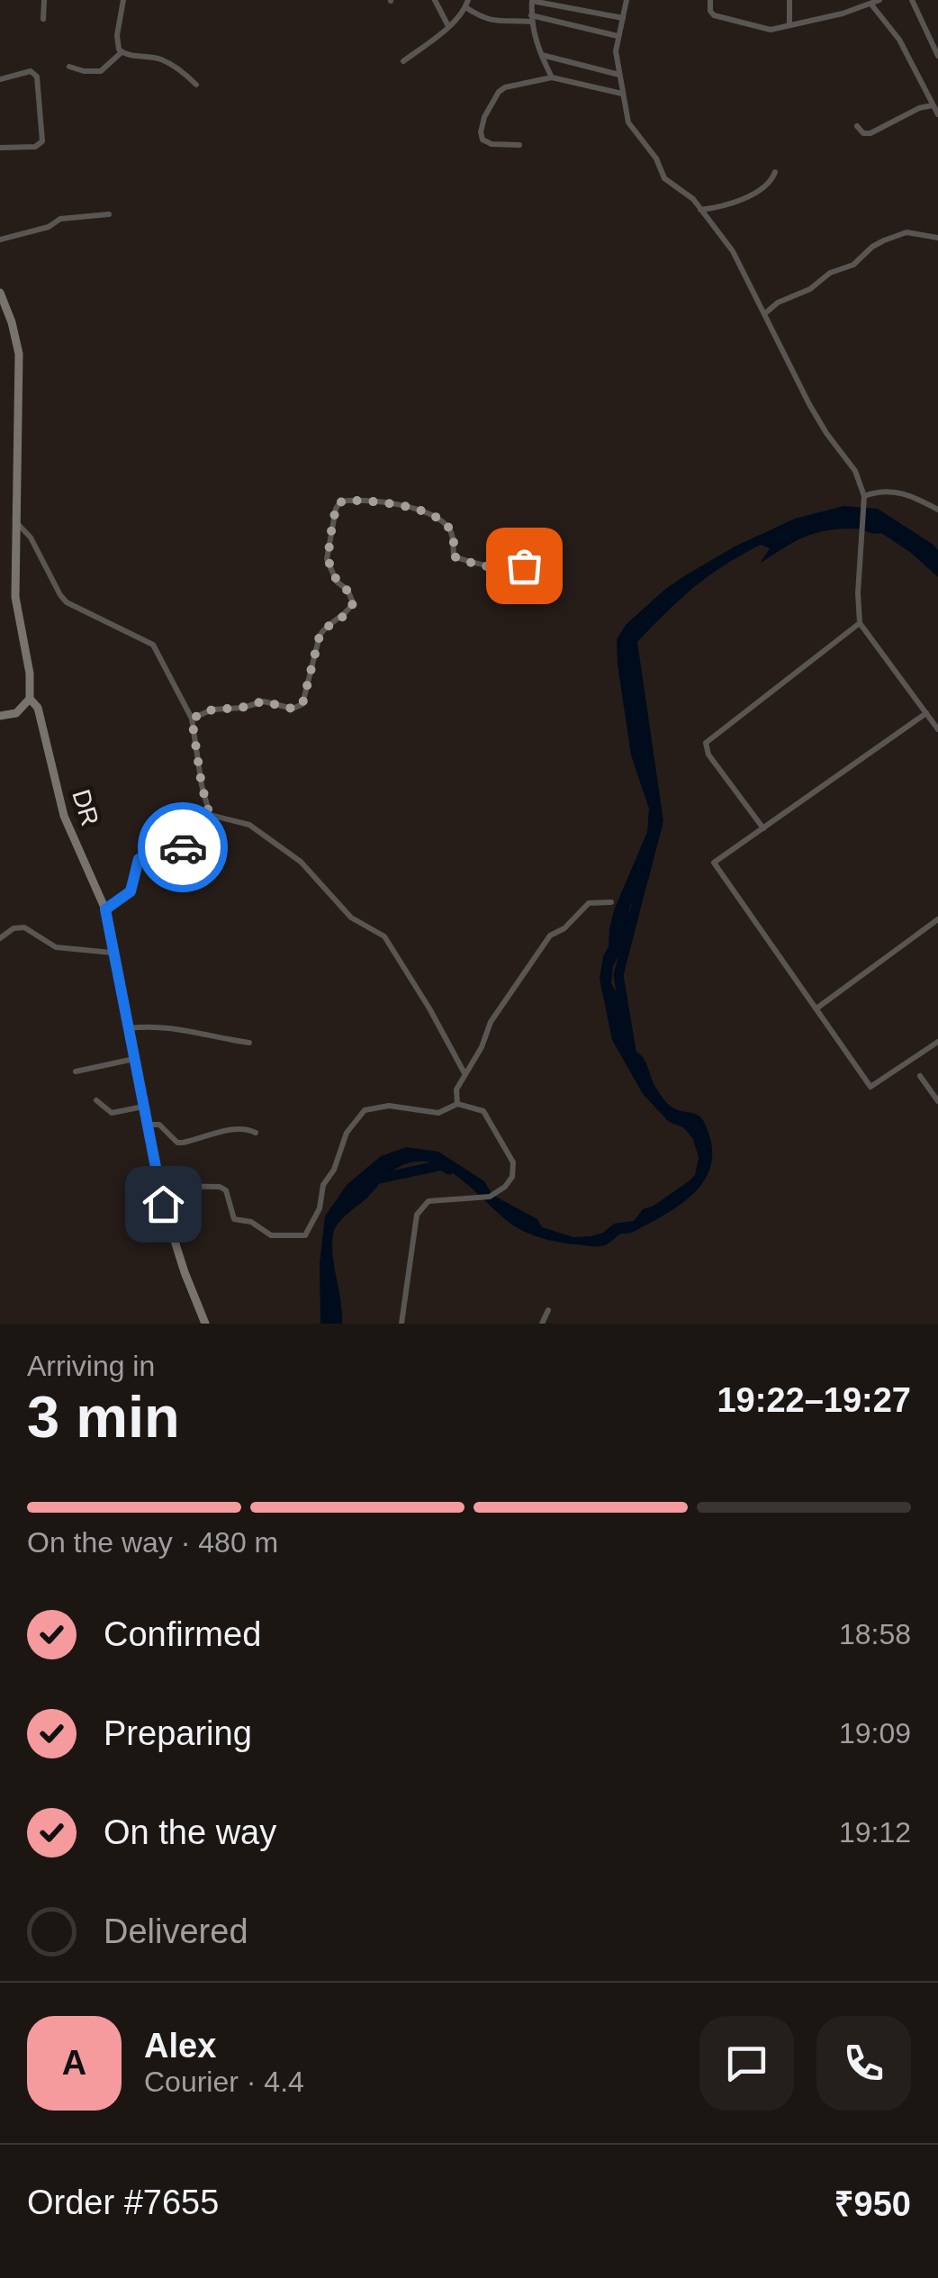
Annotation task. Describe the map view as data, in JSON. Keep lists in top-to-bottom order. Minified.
{"streets":{"street":["DR"]},"page":{"heading":["3 min","Arriving in","19:22–19:27"],"panel":["Alex","Courier · 4.4","Order #7655","₹950"],"bar":"On the way · 480 m","list":[["Confirmed","18:58"],["Preparing","19:09"],["On the way","19:12"],"Delivered"],"round":"A"}}
